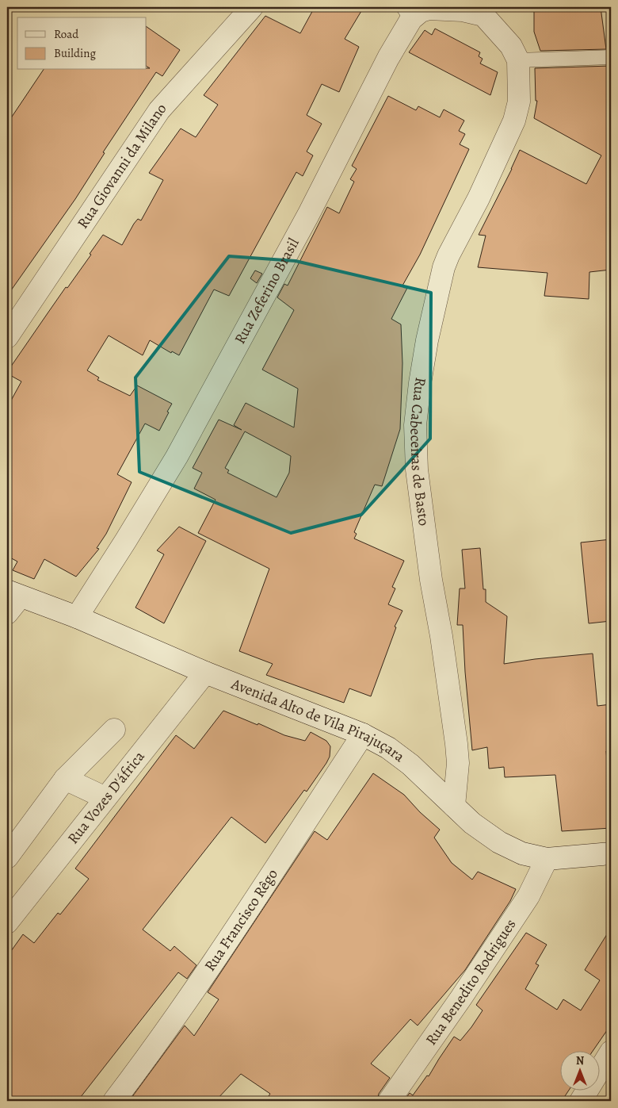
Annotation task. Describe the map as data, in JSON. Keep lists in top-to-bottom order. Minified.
{"streets":{"street":["Rua Giovanni da Milano","Rua Zeferino Brasil","Rua Cabeceiras de Basto","Avenida Alto de Vila Pirajuçara","Rua Vozes D'áfrica","Rua Francisco Rêgo","Rua Benedito Rodrigues"]},"crossings":[["Rua Zeferino Brasil","Rua Cabeceiras de Basto"],["Rua Zeferino Brasil","Avenida Alto de Vila Pirajuçara"],["Rua Cabeceiras de Basto","Avenida Alto de Vila Pirajuçara"],["Avenida Alto de Vila Pirajuçara","Rua Vozes D'áfrica"],["Avenida Alto de Vila Pirajuçara","Rua Francisco Rêgo"],["Avenida Alto de Vila Pirajuçara","Rua Benedito Rodrigues"]],"legend":["Road","Building"],"north":"top"}
